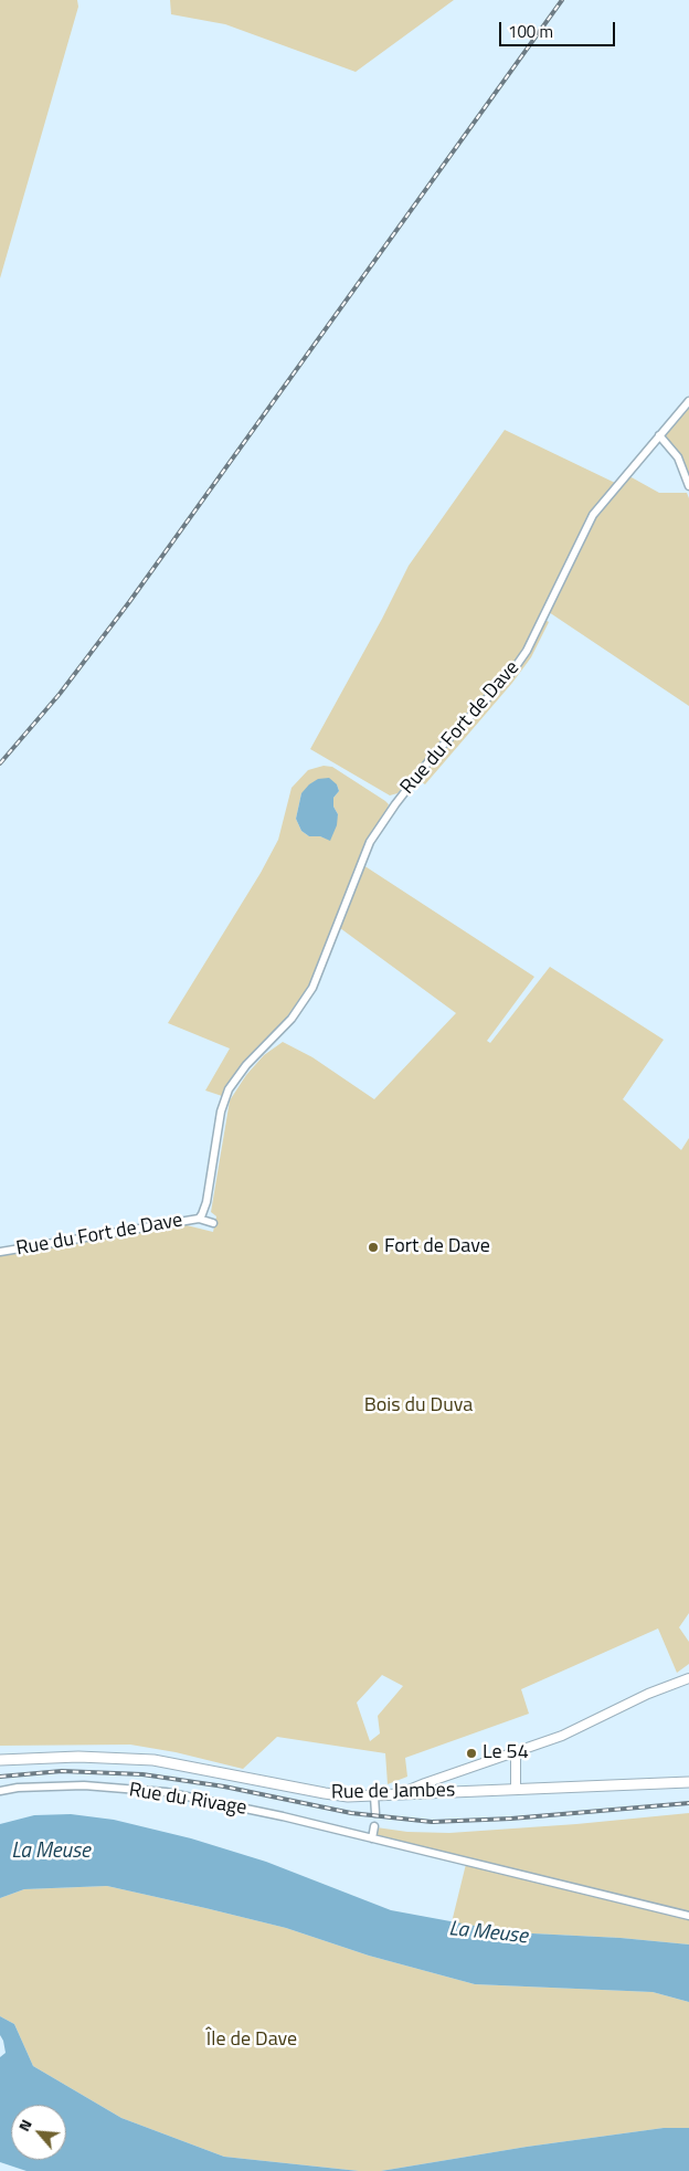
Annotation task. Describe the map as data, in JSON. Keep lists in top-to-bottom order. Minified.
{"streets":{"main road":["Rue de Jambes"],"street":["Rue du Fort de Dave","Rue du Rivage"]},"water":["La Meuse"],"parks":["Bois du Duva","Île de Dave"],"places":["Fort de Dave","Le 54"],"scale_bar":"100 m","north":"top left"}
